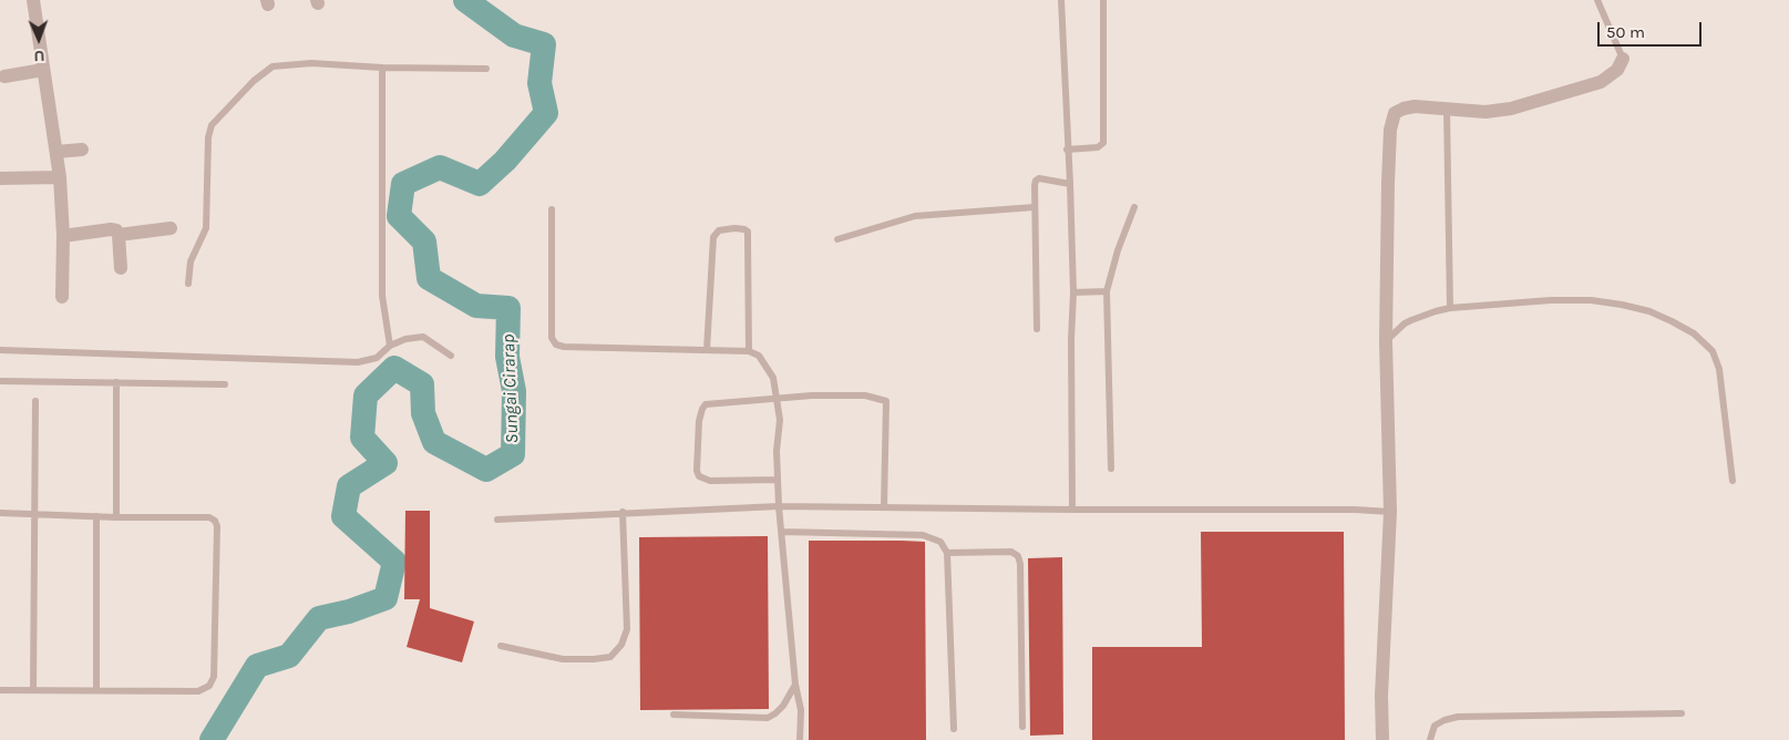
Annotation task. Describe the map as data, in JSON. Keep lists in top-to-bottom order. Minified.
{"water":["Sungai Cirarap"],"scale_bar":"50 m","north":"bottom"}
